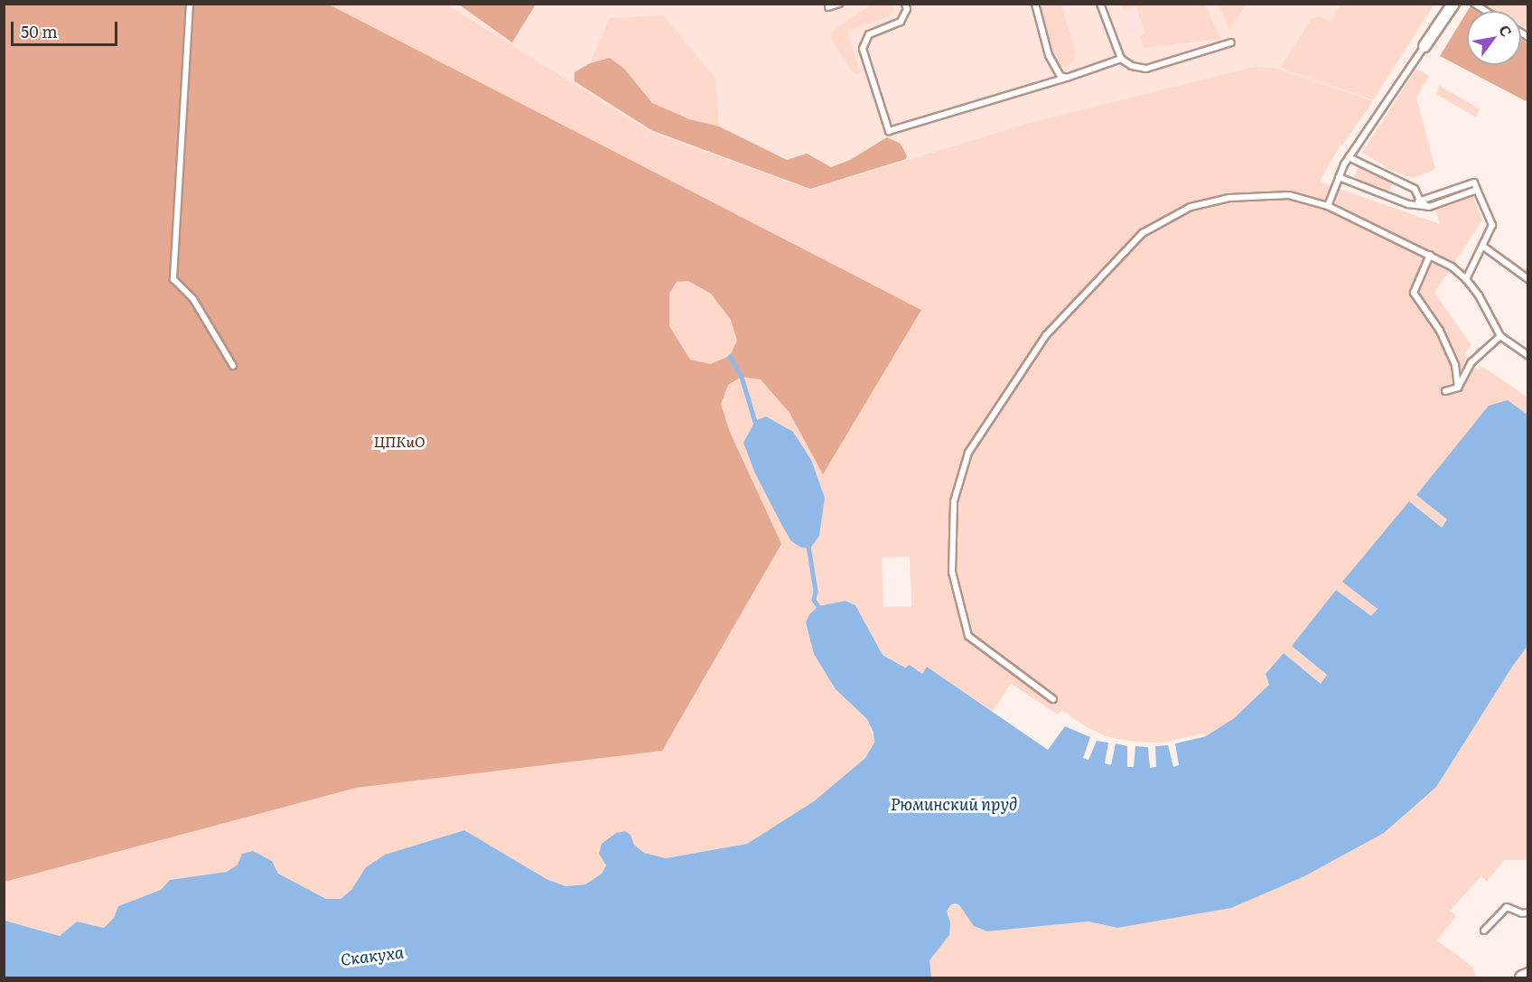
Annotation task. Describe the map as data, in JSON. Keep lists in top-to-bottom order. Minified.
{"water":["Рюминский пруд","Скакуха"],"parks":["ЦПКиО"],"scale_bar":"50 m","north":"top right"}
